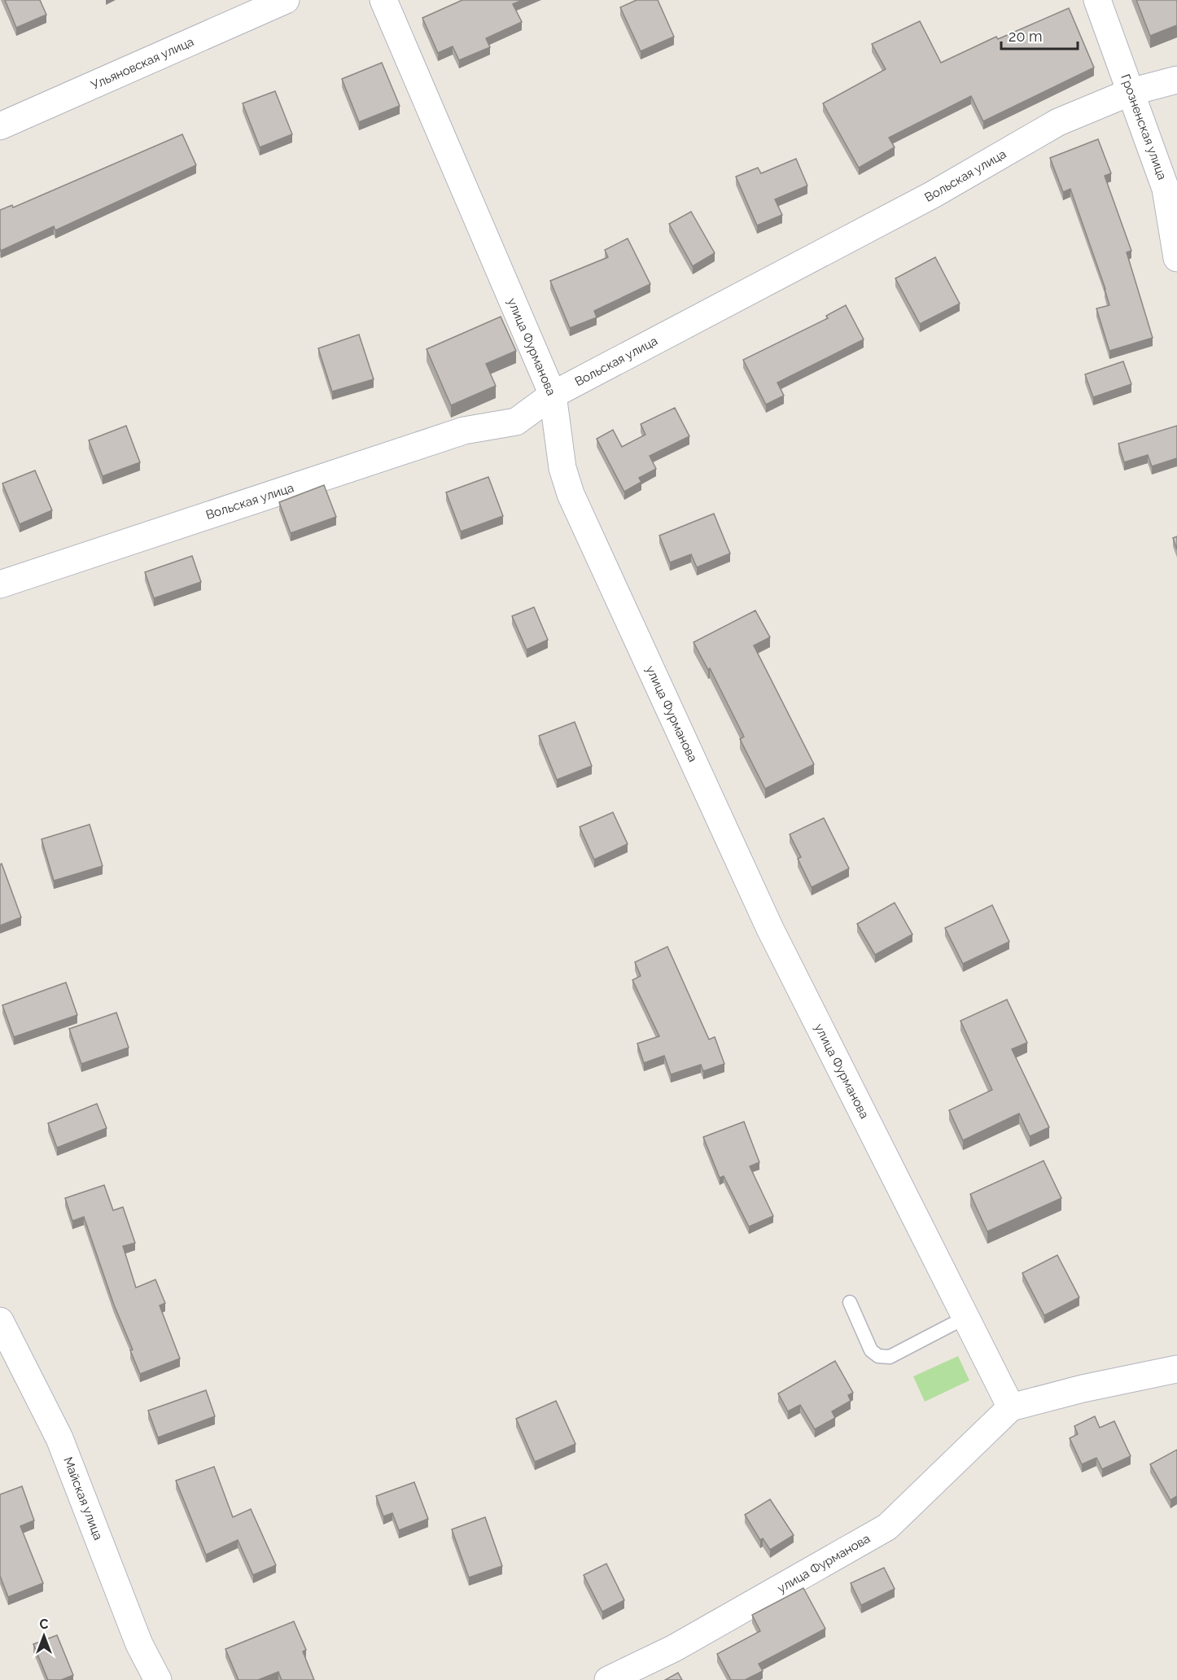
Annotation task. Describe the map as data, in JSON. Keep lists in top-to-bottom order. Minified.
{"streets":{"street":["Ульяновская улица","Грозненская улица","Вольская улица","улица Фурманова","Майская улица"]},"crossings":[["Грозненская улица","Вольская улица"],["Вольская улица","улица Фурманова"]],"scale_bar":"20 m","north":"top"}
